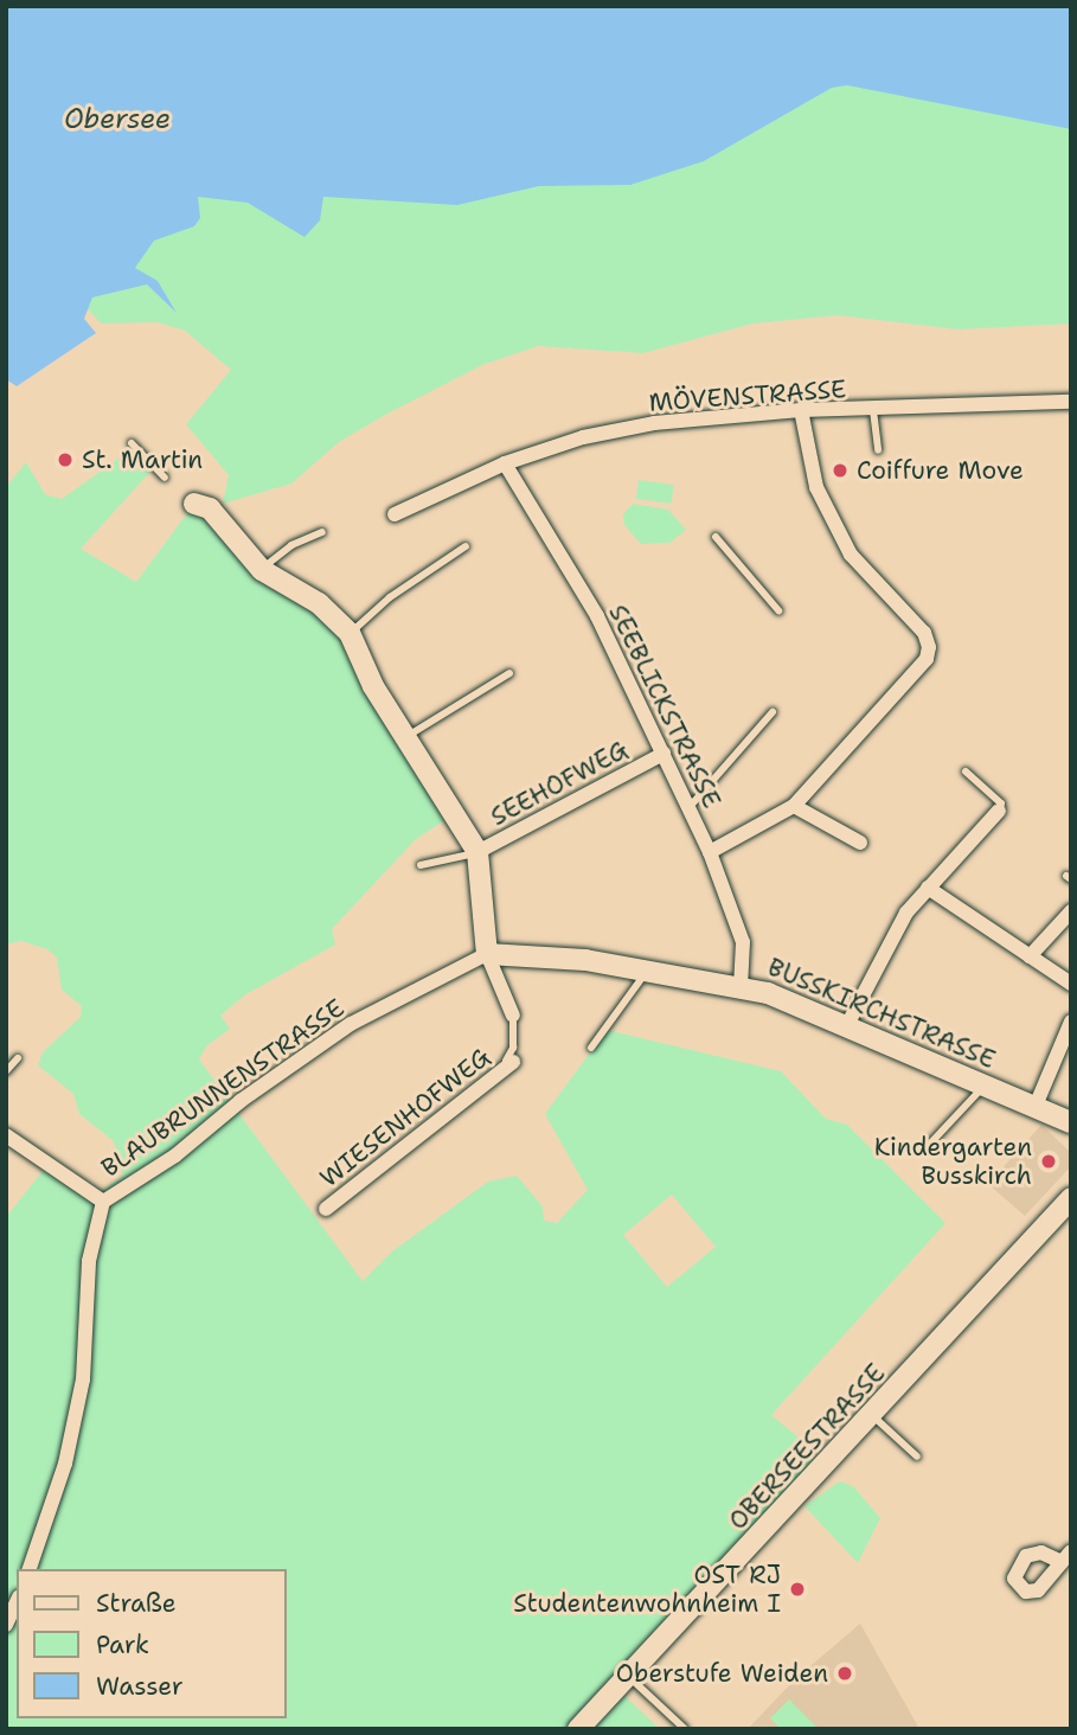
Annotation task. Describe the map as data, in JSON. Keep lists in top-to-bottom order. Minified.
{"streets":{"street":["MÖVENSTRASSE","SEEBLICKSTRASSE","SEEHOFWEG","BUSSKIRCHSTRASSE","BLAUBRUNNENSTRASSE","WIESENHOFWEG","OBERSEESTRASSE"]},"crossings":[["MÖVENSTRASSE","SEEBLICKSTRASSE"],["SEEBLICKSTRASSE","SEEHOFWEG"],["SEEBLICKSTRASSE","BUSSKIRCHSTRASSE"],["BUSSKIRCHSTRASSE","BLAUBRUNNENSTRASSE"]],"water":["Obersee"],"places":["St. Martin","Coiffure Move","Kindergarten Busskirch","OST RJ Studentenwohnheim I","Oberstufe Weiden"],"legend":["Straße","Park","Wasser"]}
